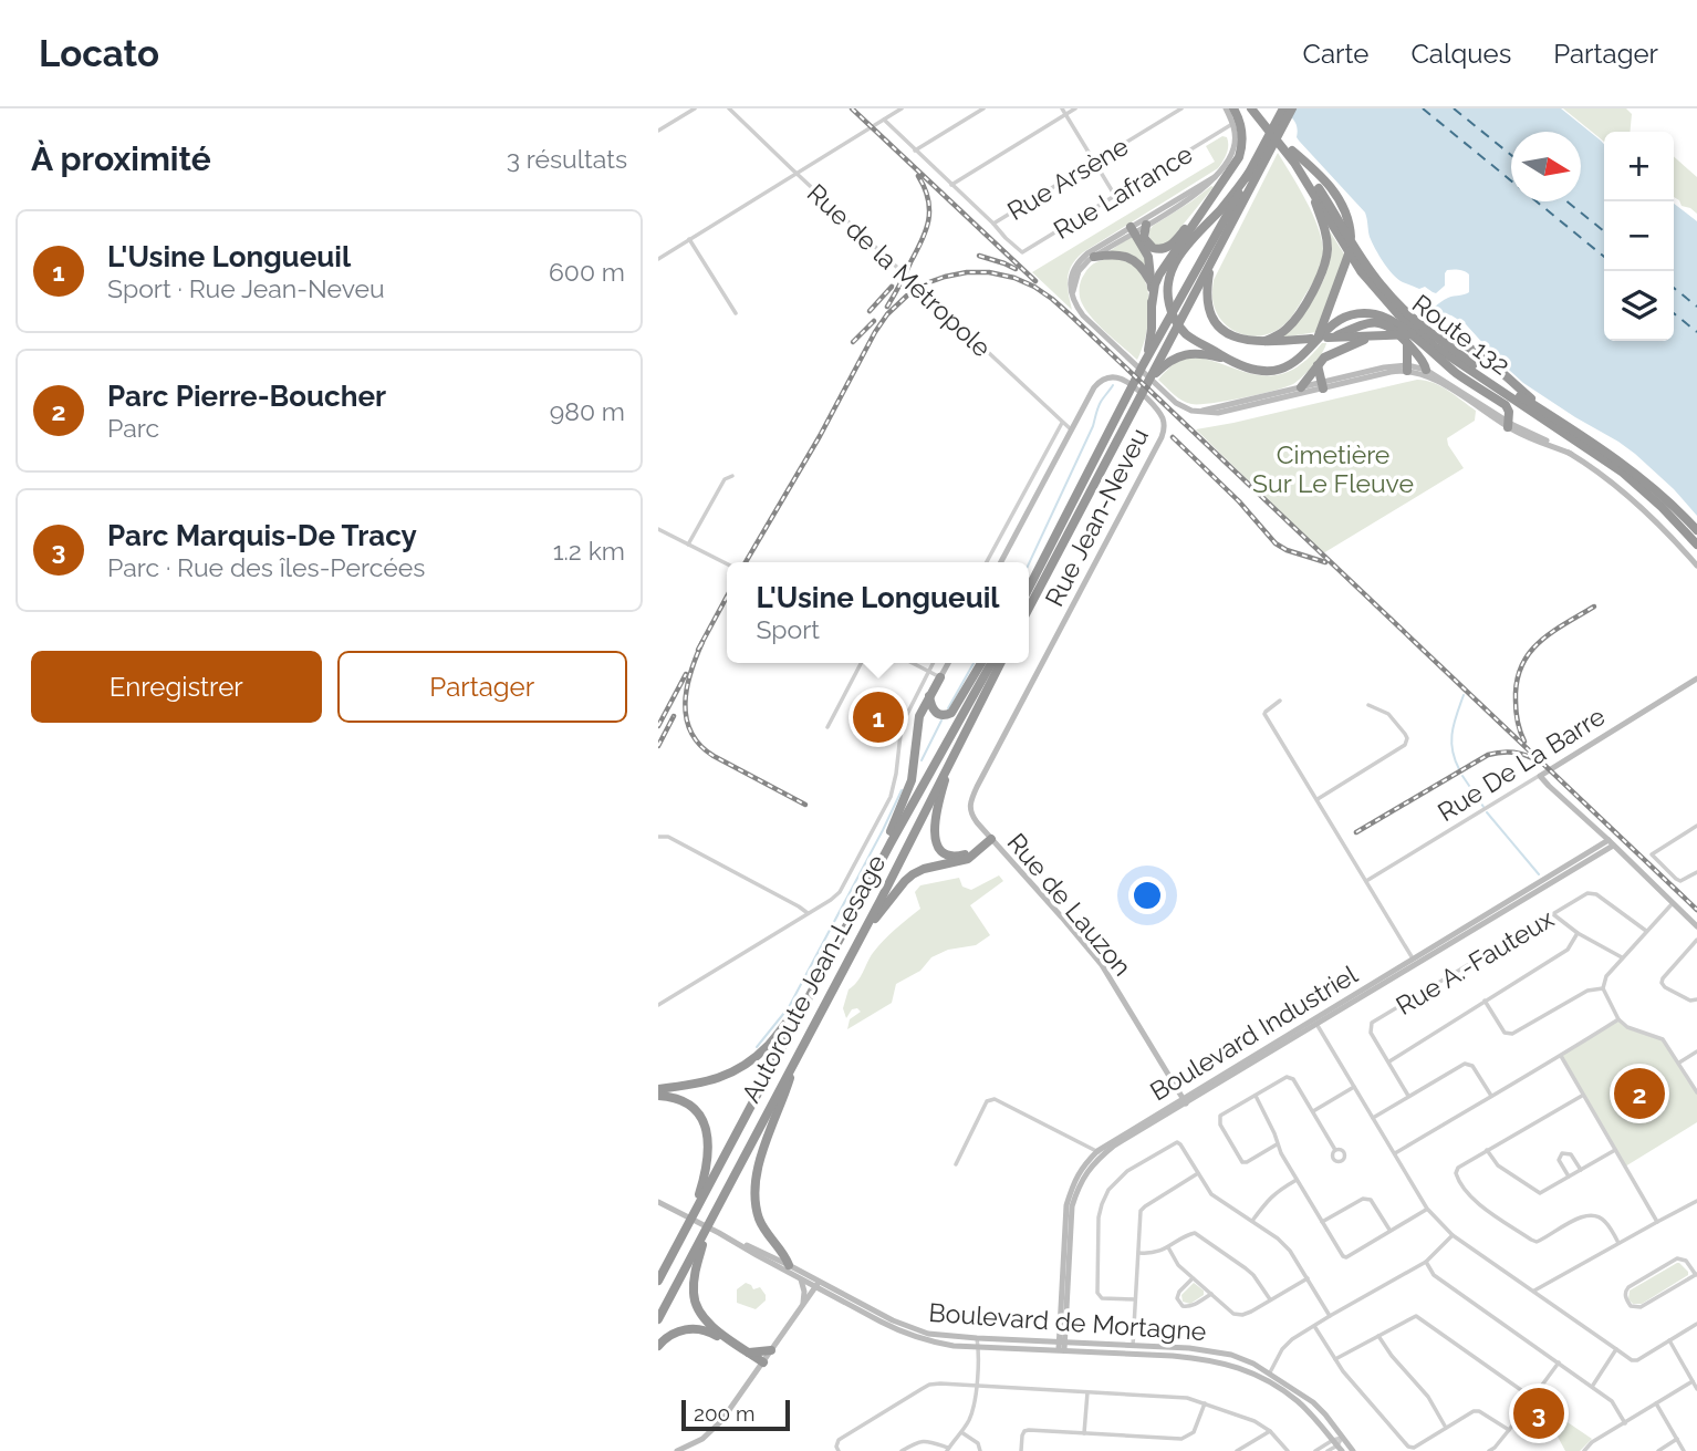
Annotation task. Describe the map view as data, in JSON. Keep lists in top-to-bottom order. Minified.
{"streets":{"highway":["Route 132","Autoroute Jean-Lesage"],"street":["Rue Arsène","Rue Lafrance","Rue de la Métropole","Rue Jean-Neveu","Rue De La Barre","Rue de Lauzon","Rue A.-Fauteux","Boulevard Industriel","Boulevard de Mortagne"]},"crossings":[["Rue Arsène","Rue Lafrance"],["Rue de la Métropole","Rue Jean-Neveu"],["Rue Jean-Neveu","Rue de Lauzon"],["Rue de Lauzon","Boulevard Industriel"],["Boulevard Industriel","Boulevard de Mortagne"]],"parks":["Cimetière Sur Le Fleuve"],"scale_bar":"200 m","north":"right","page":{"header":"Locato","nav":["Carte","Calques","Partager"],"heading":["À proximité","3 résultats"],"map_buttons":["+","−"],"list":[{"mark":"1","name":"L'Usine Longueuil","note":"Sport · Rue Jean-Neveu","value":"600 m"},{"mark":"2","name":"Parc Pierre-Boucher","note":"Parc","value":"980 m"},{"mark":"3","name":"Parc Marquis-De Tracy","note":"Parc · Rue des îles-Percées","value":"1.2 km"}],"popup":["L'Usine Longueuil","Sport"],"buttons":["Enregistrer","Partager"],"pins":["1","2","3"],"scale":"200 m"}}
